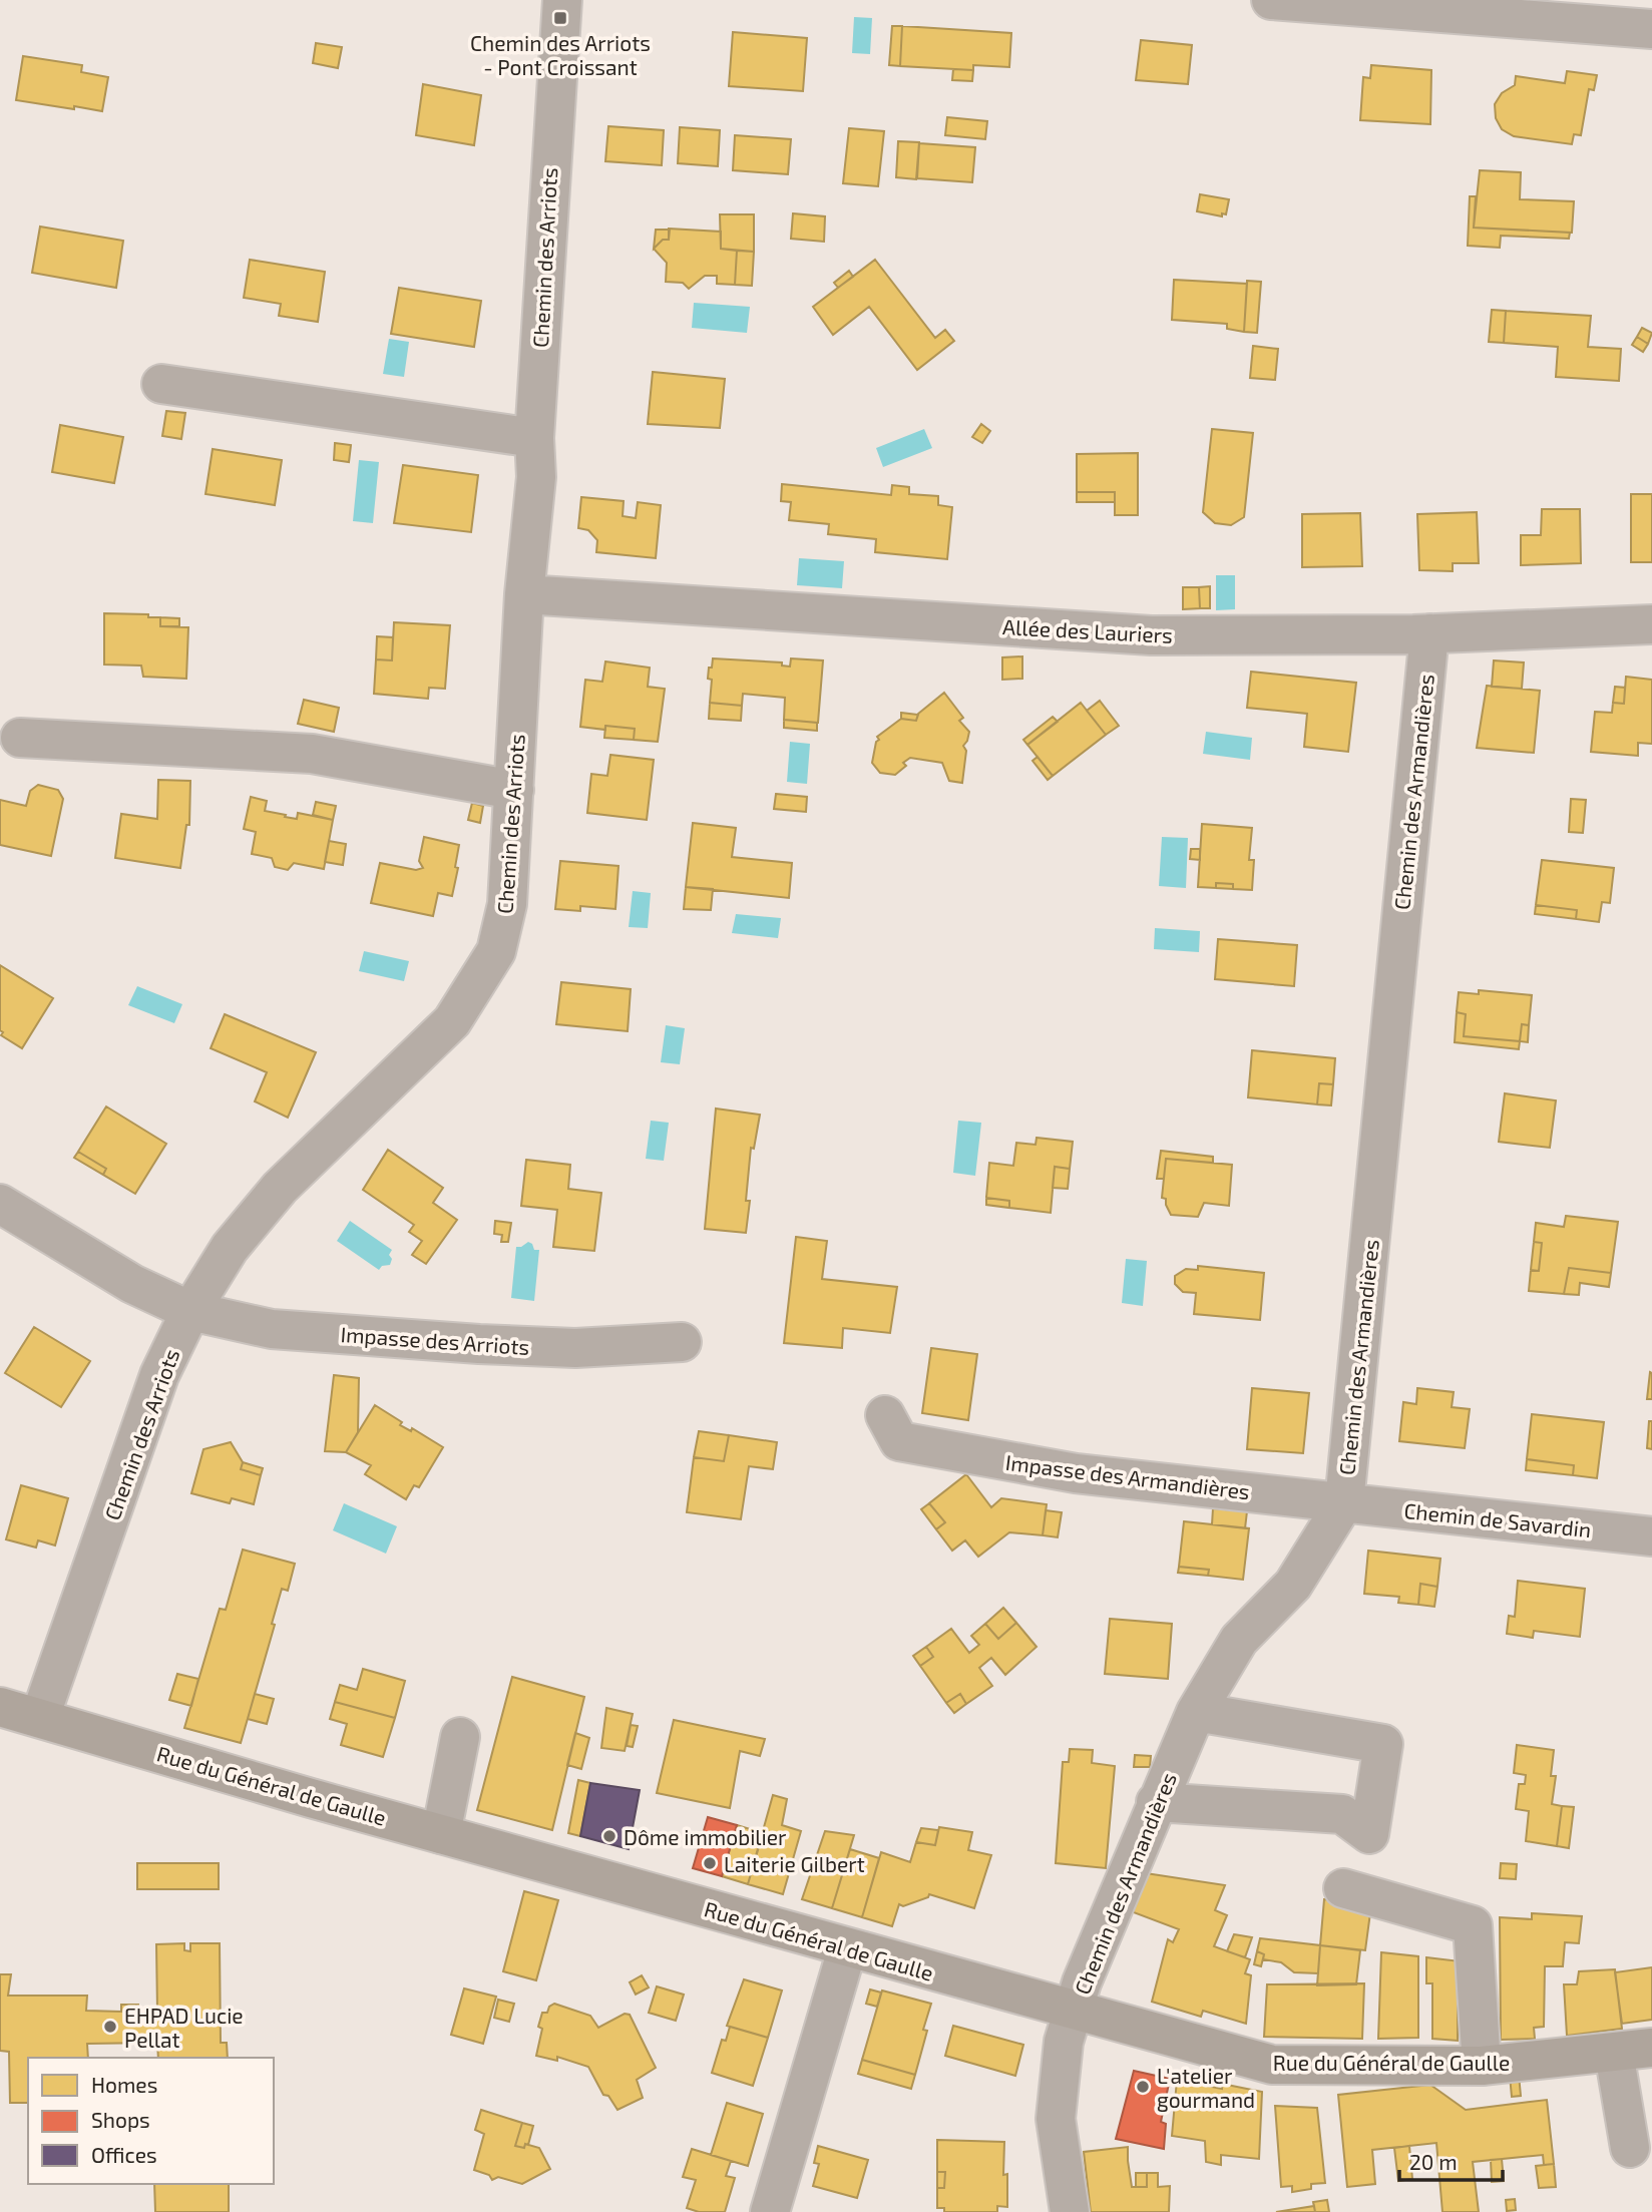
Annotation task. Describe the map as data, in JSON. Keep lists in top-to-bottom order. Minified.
{"streets":{"main road":["Rue du Général de Gaulle"],"street":["Chemin des Arriots","Allée des Lauriers","Chemin des Armandières","Impasse des Arriots","Impasse des Armandières","Chemin de Savardin"]},"crossings":[["Chemin des Arriots","Allée des Lauriers"],["Chemin des Arriots","Impasse des Arriots"],["Chemin des Arriots","Rue du Général de Gaulle"],["Allée des Lauriers","Chemin des Armandières"],["Chemin des Armandières","Impasse des Armandières"],["Chemin des Armandières","Chemin de Savardin"],["Chemin des Armandières","Rue du Général de Gaulle"],["Impasse des Armandières","Chemin de Savardin"]],"places":{"transit":["Chemin des Arriots - Pont Croissant"],"other":["Dôme immobilier","Laiterie Gilbert","EHPAD Lucie Pellat","L'atelier gourmand"]},"legend":["Homes","Shops","Offices"],"scale_bar":"20 m"}
